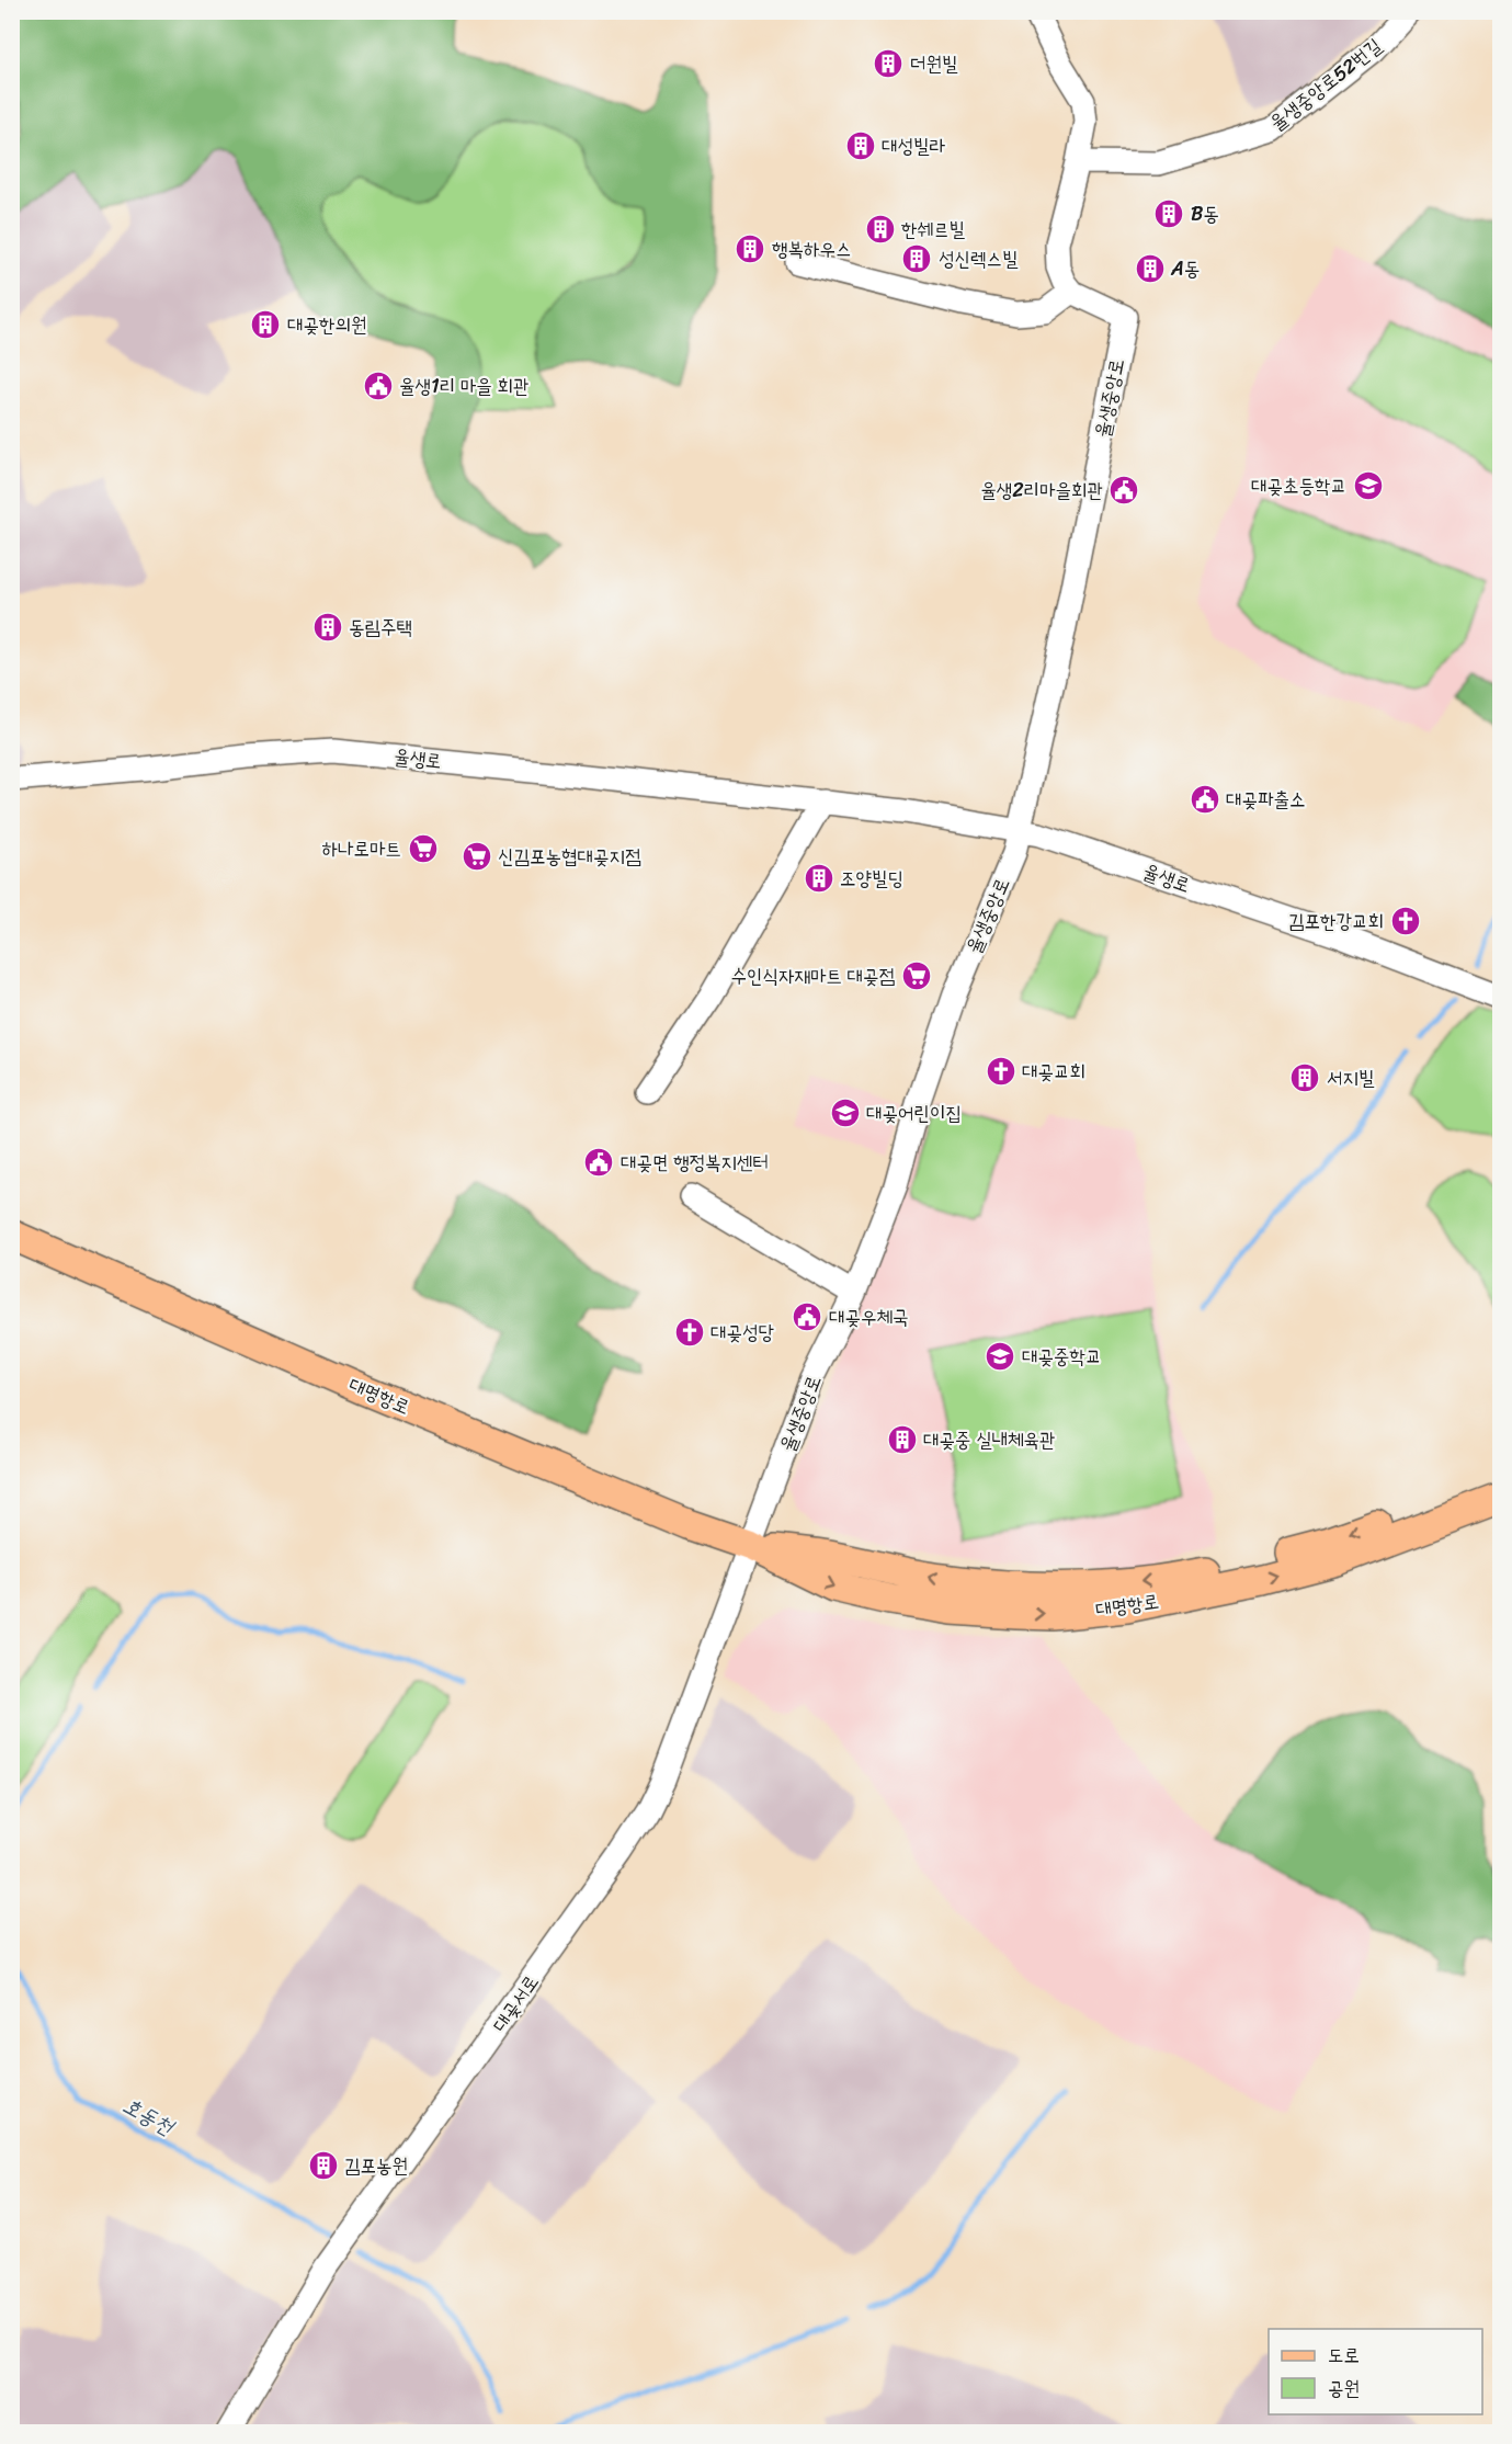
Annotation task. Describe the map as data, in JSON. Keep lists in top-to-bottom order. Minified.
{"streets":{"main road":["대명항로"],"street":["율생중앙로52번길","율생중앙로","율생로","대곶서로"]},"crossings":[["율생중앙로","율생로"],["율생중앙로","대명항로"],["율생중앙로","대곶서로"],["대명항로","대곶서로"]],"water":["호동천"],"places":{"building":["더원빌","대성빌라","B동","한쉐르빌","행복하우스","성신렉스빌","A동","대곶한의원","동림주택","조양빌딩","서지빌","대곶중 실내체육관","김포농원"],"public building":["율생1리 마을 회관","율생2리마을회관","대곶파출소","대곶면 행정복지센터","대곶우체국"],"school or university":["대곶초등학교","대곶어린이집","대곶중학교"],"supermarket":["하나로마트","신김포농협대곶지점","수인식자재마트 대곶점"],"church":["김포한강교회","대곶교회","대곶성당"]},"legend":["도로","공원"]}
